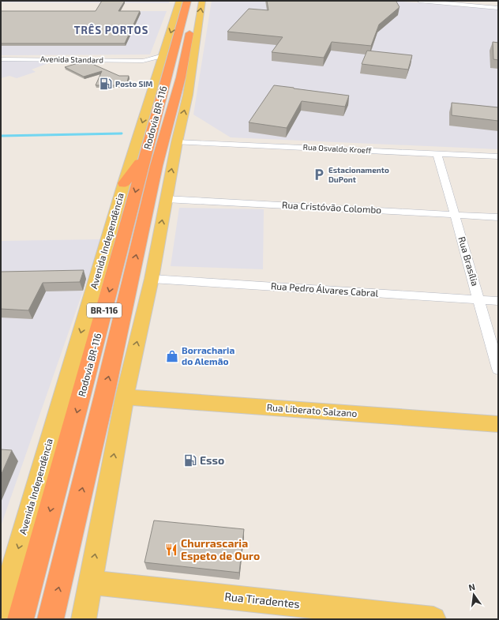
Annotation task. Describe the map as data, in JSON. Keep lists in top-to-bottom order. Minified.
{"streets":{"highway":["Rodovia BR-116","BR-116"],"main road":["Avenida Independência","Rua Liberato Salzano","Rua Tiradentes"],"street":["Avenida Standard","Rua Osvaldo Kroeff","Rua Cristóvão Colombo","Rua Brasília","Rua Pedro Álvares Cabral"]},"crossings":[["Avenida Standard","Avenida Independência"],["Rua Osvaldo Kroeff","Rua Brasília"],["Rua Cristóvão Colombo","Rua Brasília"],["Rua Brasília","Rua Pedro Álvares Cabral"]],"districts":["TRÊS PORTOS"],"places":{"fuel station":["Posto SIM","Esso"],"parking":["Estacionamento DuPont"],"shop":["Borracharia do Alemão"],"restaurant":["Churrascaria Espeto de Ouro"]},"north":"top"}
